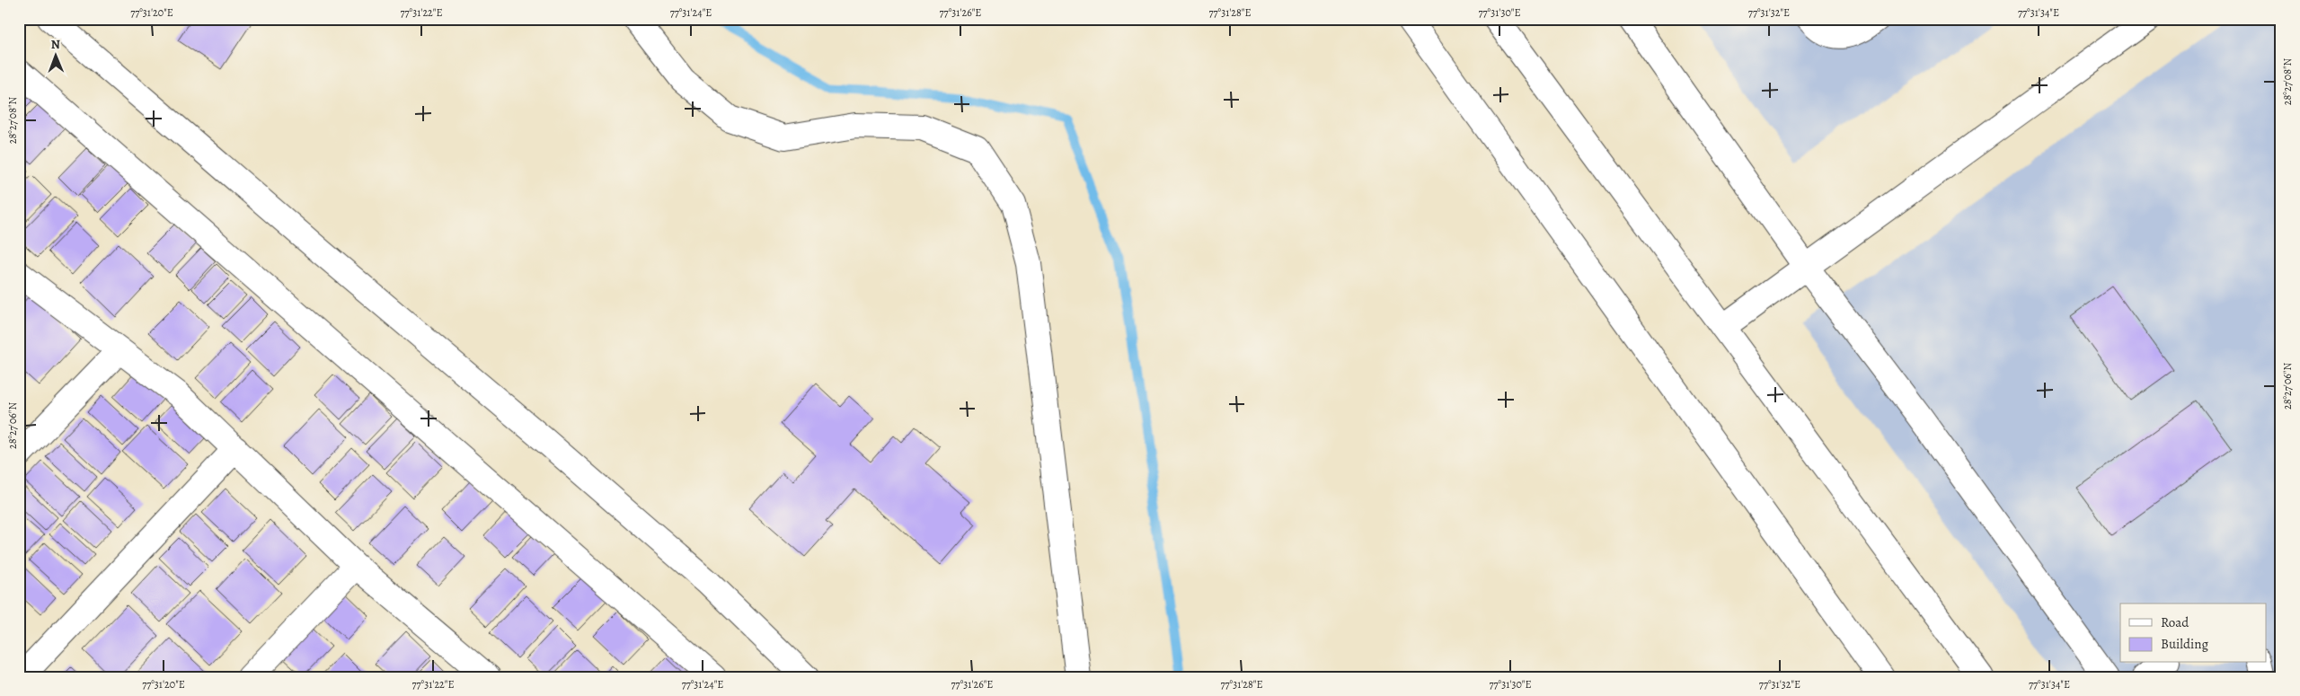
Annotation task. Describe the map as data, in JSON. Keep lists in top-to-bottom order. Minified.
{"legend":["Road","Building"],"north":"top","coordinates":["77°31'20\"E","77°31'22\"E","77°31'24\"E","77°31'26\"E","77°31'28\"E","77°31'30\"E","77°31'32\"E","77°31'34\"E","28°27'08\"N","28°27'06\"N"]}
